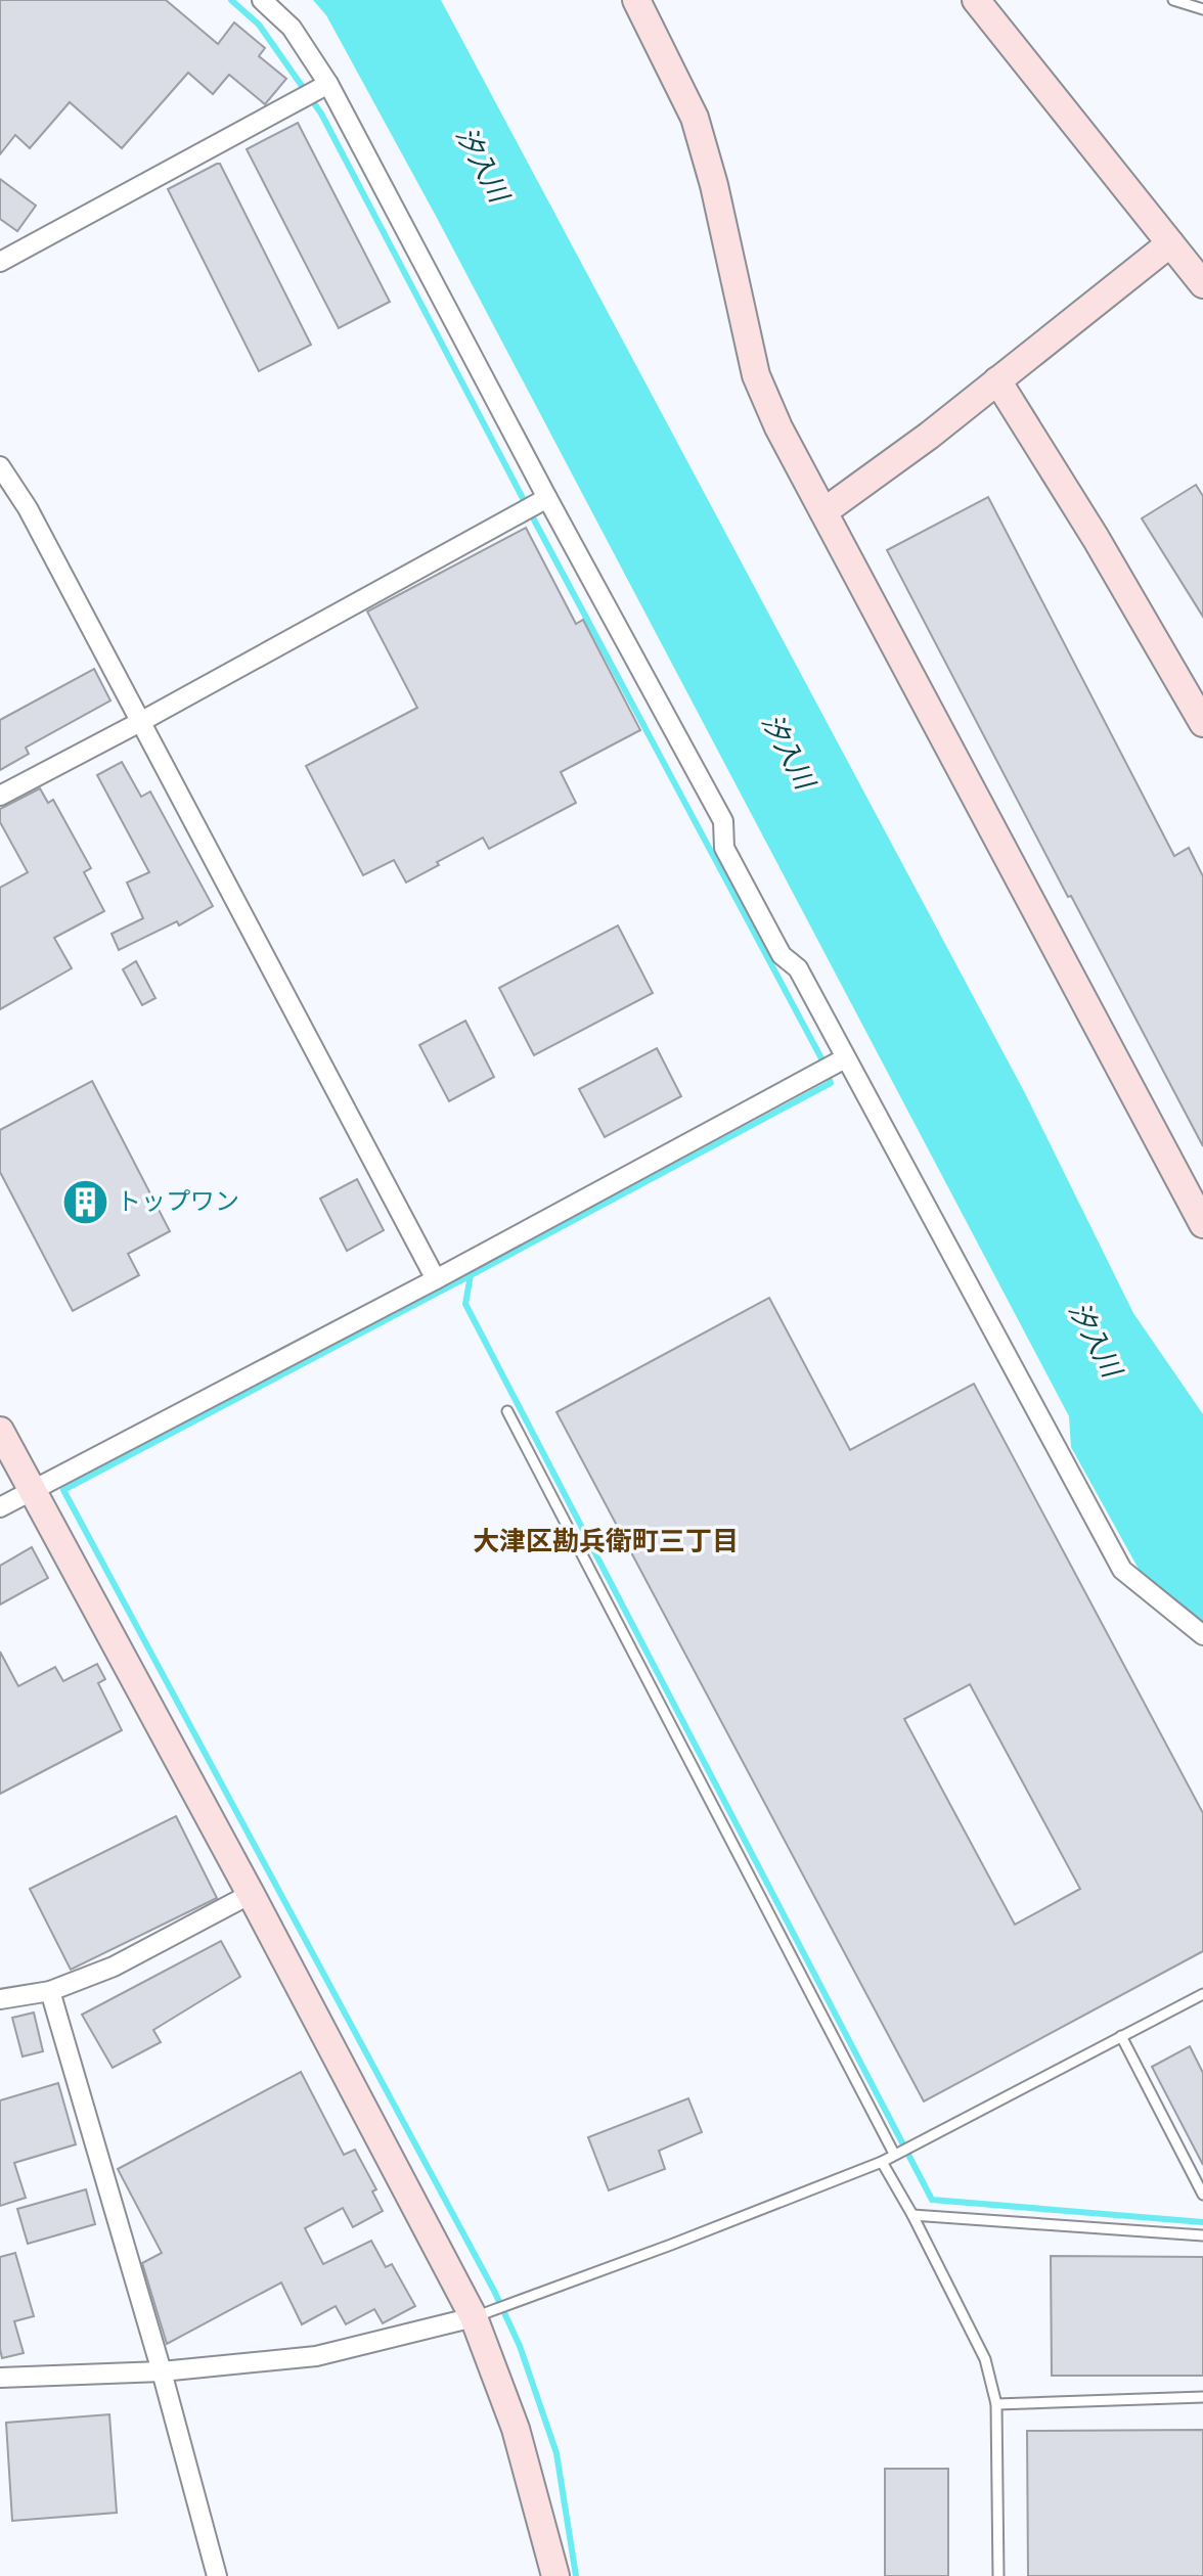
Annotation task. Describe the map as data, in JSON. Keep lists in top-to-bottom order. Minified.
{"districts":["大津区勘兵衛町三丁目"],"water":["汐入川"],"places":{"building":["トップワン"]}}
